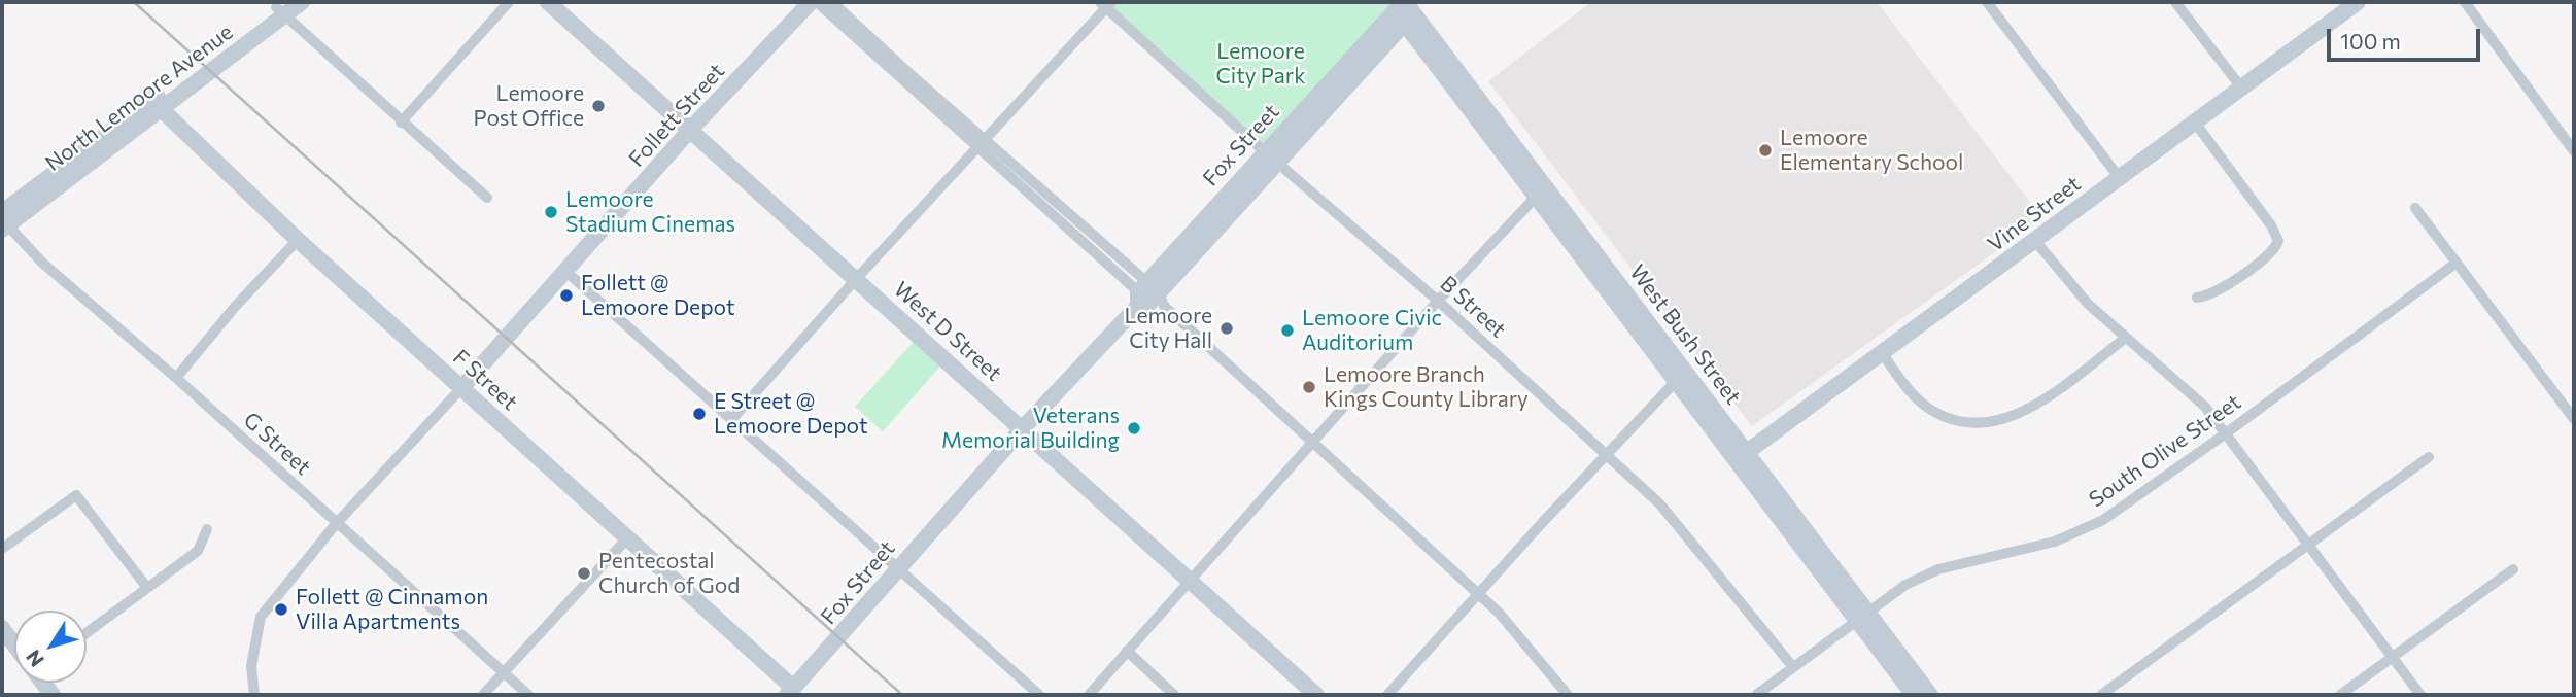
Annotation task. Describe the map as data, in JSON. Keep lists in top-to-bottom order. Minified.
{"streets":{"street":["North Lemoore Avenue","Follett Street","Fox Street","Vine Street","B Street","West D Street","West Bush Street","F Street","G Street","South Olive Street"]},"crossings":[["North Lemoore Avenue","F Street"],["North Lemoore Avenue","G Street"],["Follett Street","West D Street"],["Follett Street","F Street"],["Follett Street","G Street"],["Fox Street","B Street"],["Fox Street","West D Street"],["Fox Street","West Bush Street"],["Fox Street","F Street"],["Vine Street","West Bush Street"],["B Street","South Olive Street"],["West Bush Street","South Olive Street"]],"parks":["Lemoore City Park"],"places":["Lemoore Post Office","Lemoore Elementary School","Lemoore Stadium Cinemas","Follett @ Lemoore Depot","Lemoore City Hall","Lemoore Civic Auditorium","Lemoore Branch Kings County Library","E Street @ Lemoore Depot","Veterans Memorial Building","Pentecostal Church of God","Follett @ Cinnamon Villa Apartments"],"scale_bar":"100 m","north":"bottom left"}
